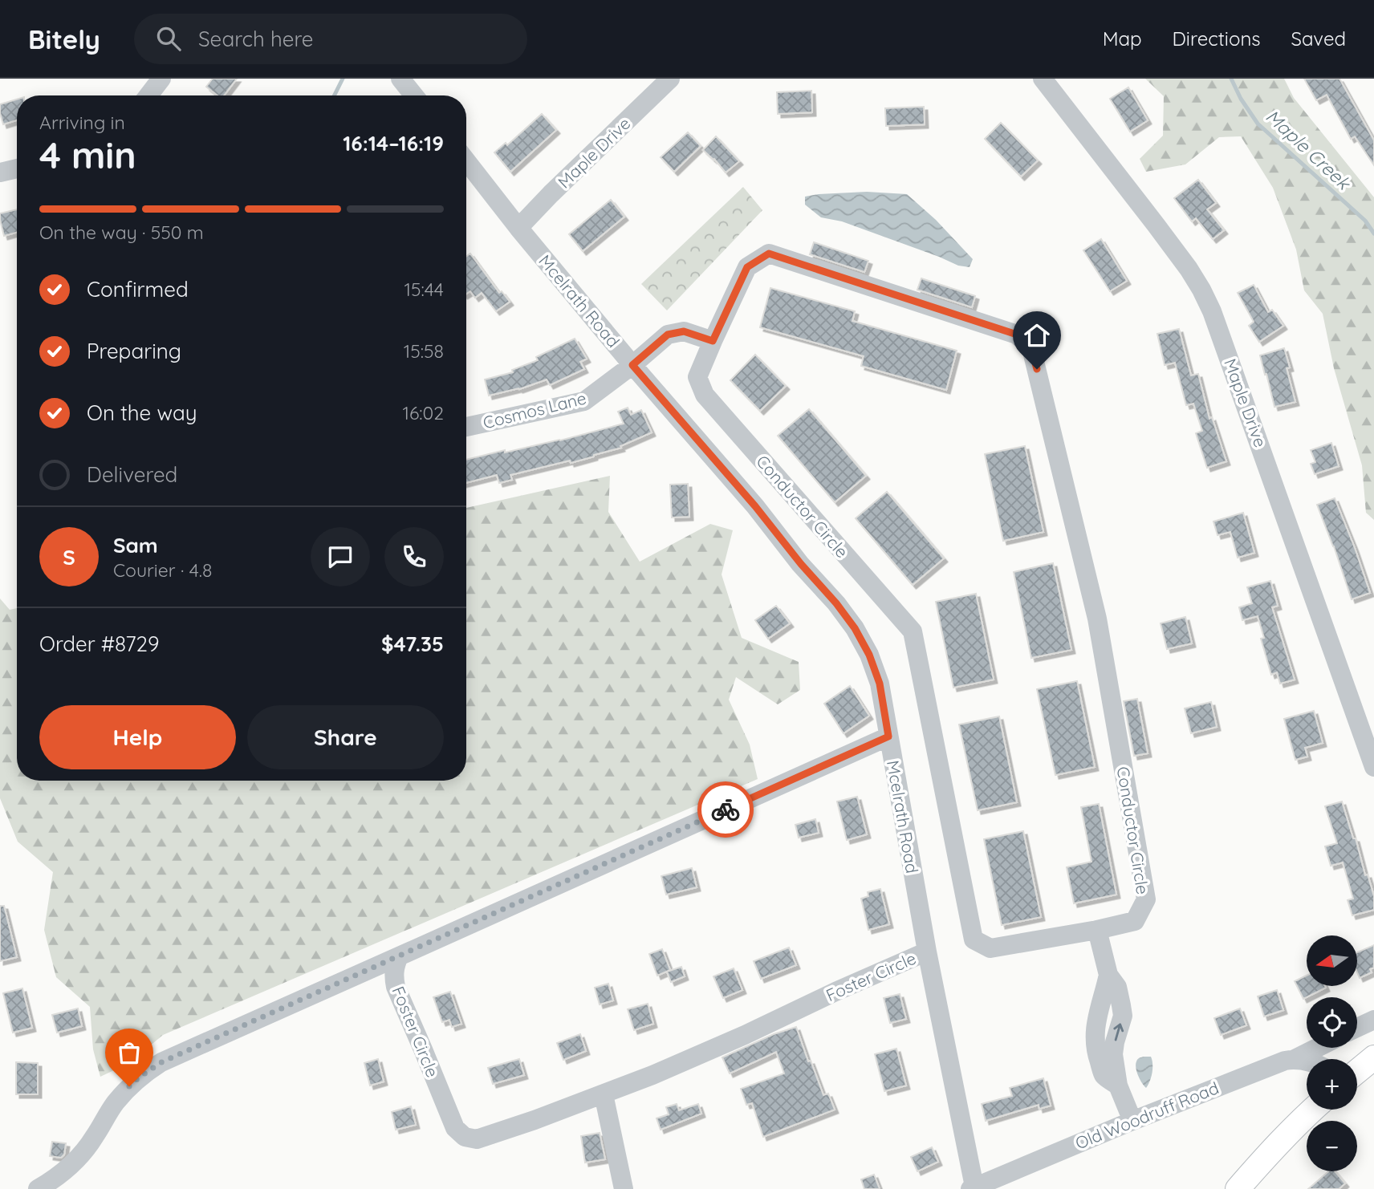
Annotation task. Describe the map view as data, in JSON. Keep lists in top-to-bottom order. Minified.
{"streets":{"street":["Maple Drive","Mcelrath Road","Cosmos Lane","Conductor Circle","Foster Circle","Old Woodruff Road"]},"crossings":[["Maple Drive","Mcelrath Road"],["Mcelrath Road","Cosmos Lane"],["Mcelrath Road","Foster Circle"],["Mcelrath Road","Old Woodruff Road"]],"water":["Maple Creek"],"north":"left","page":{"header":"Bitely","search":"Search here","nav":["Map","Directions","Saved"],"heading":["4 min","Arriving in","16:14–16:19"],"panel":["Sam","Courier · 4.8","Order #8729","$47.35"],"bar":"On the way · 550 m","list":[["Confirmed","15:44"],["Preparing","15:58"],["On the way","16:02"],"Delivered"],"round":"S","buttons":["Help","Share"],"map_buttons":["+","−"]}}
